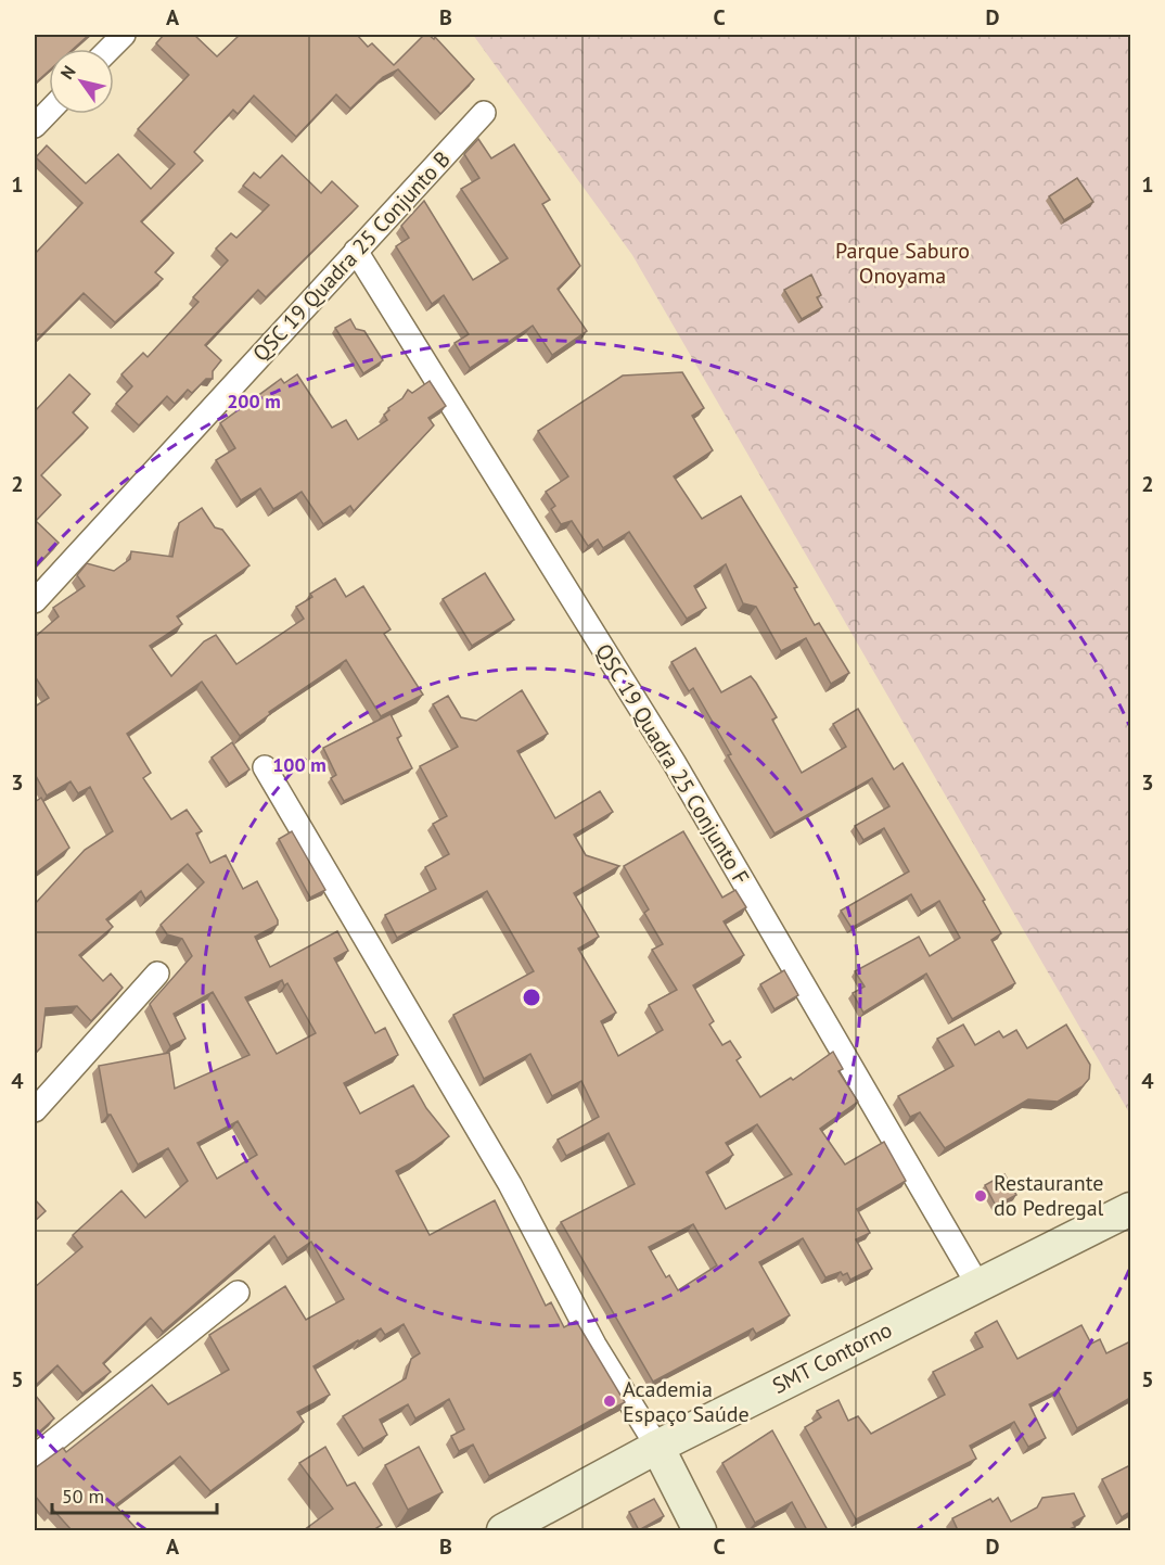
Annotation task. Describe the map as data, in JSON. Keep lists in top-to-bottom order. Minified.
{"streets":{"street":["QSC 19 Quadra 25 Conjunto B","QSC 19 Quadra 25 Conjunto F","SMT Contorno"]},"crossings":[["QSC 19 Quadra 25 Conjunto B","QSC 19 Quadra 25 Conjunto F"],["QSC 19 Quadra 25 Conjunto F","SMT Contorno"]],"parks":["Parque Saburo Onoyama"],"places":["Restaurante do Pedregal","Academia Espaço Saúde"],"scale_bar":"50 m","north":"top left","grid":{"columns":["A","B","C","D"],"rows":["1","2","3","4","5"]},"rings":["200 m","100 m"]}
